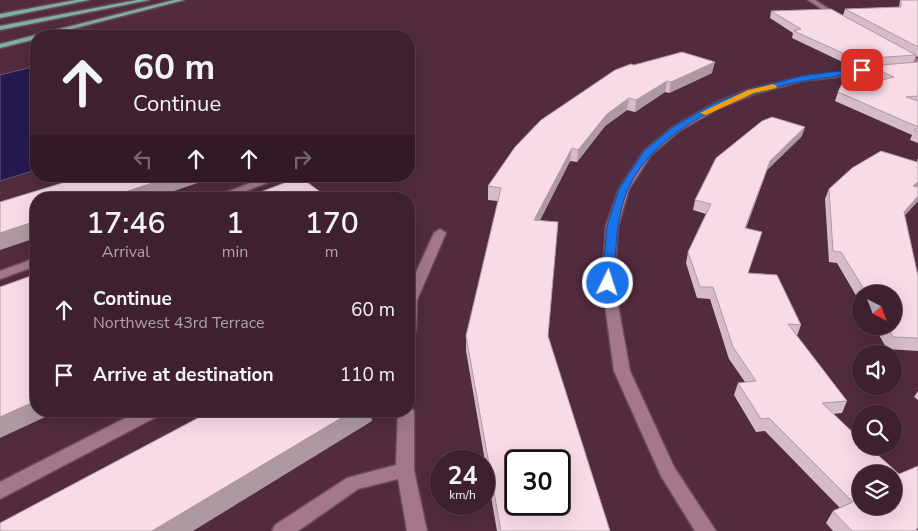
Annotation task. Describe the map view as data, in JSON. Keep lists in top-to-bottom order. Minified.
{"north":"bottom right","page":{"turn":["60 m","Continue"],"eta":["17:46","Arrival","1","min","170","m"],"list":[{"name":"Continue","note":"Northwest 43rd Terrace","value":"60 m"},{"name":"Arrive at destination","value":"110 m"}],"speed":"24 km/h","limit":"30"}}
